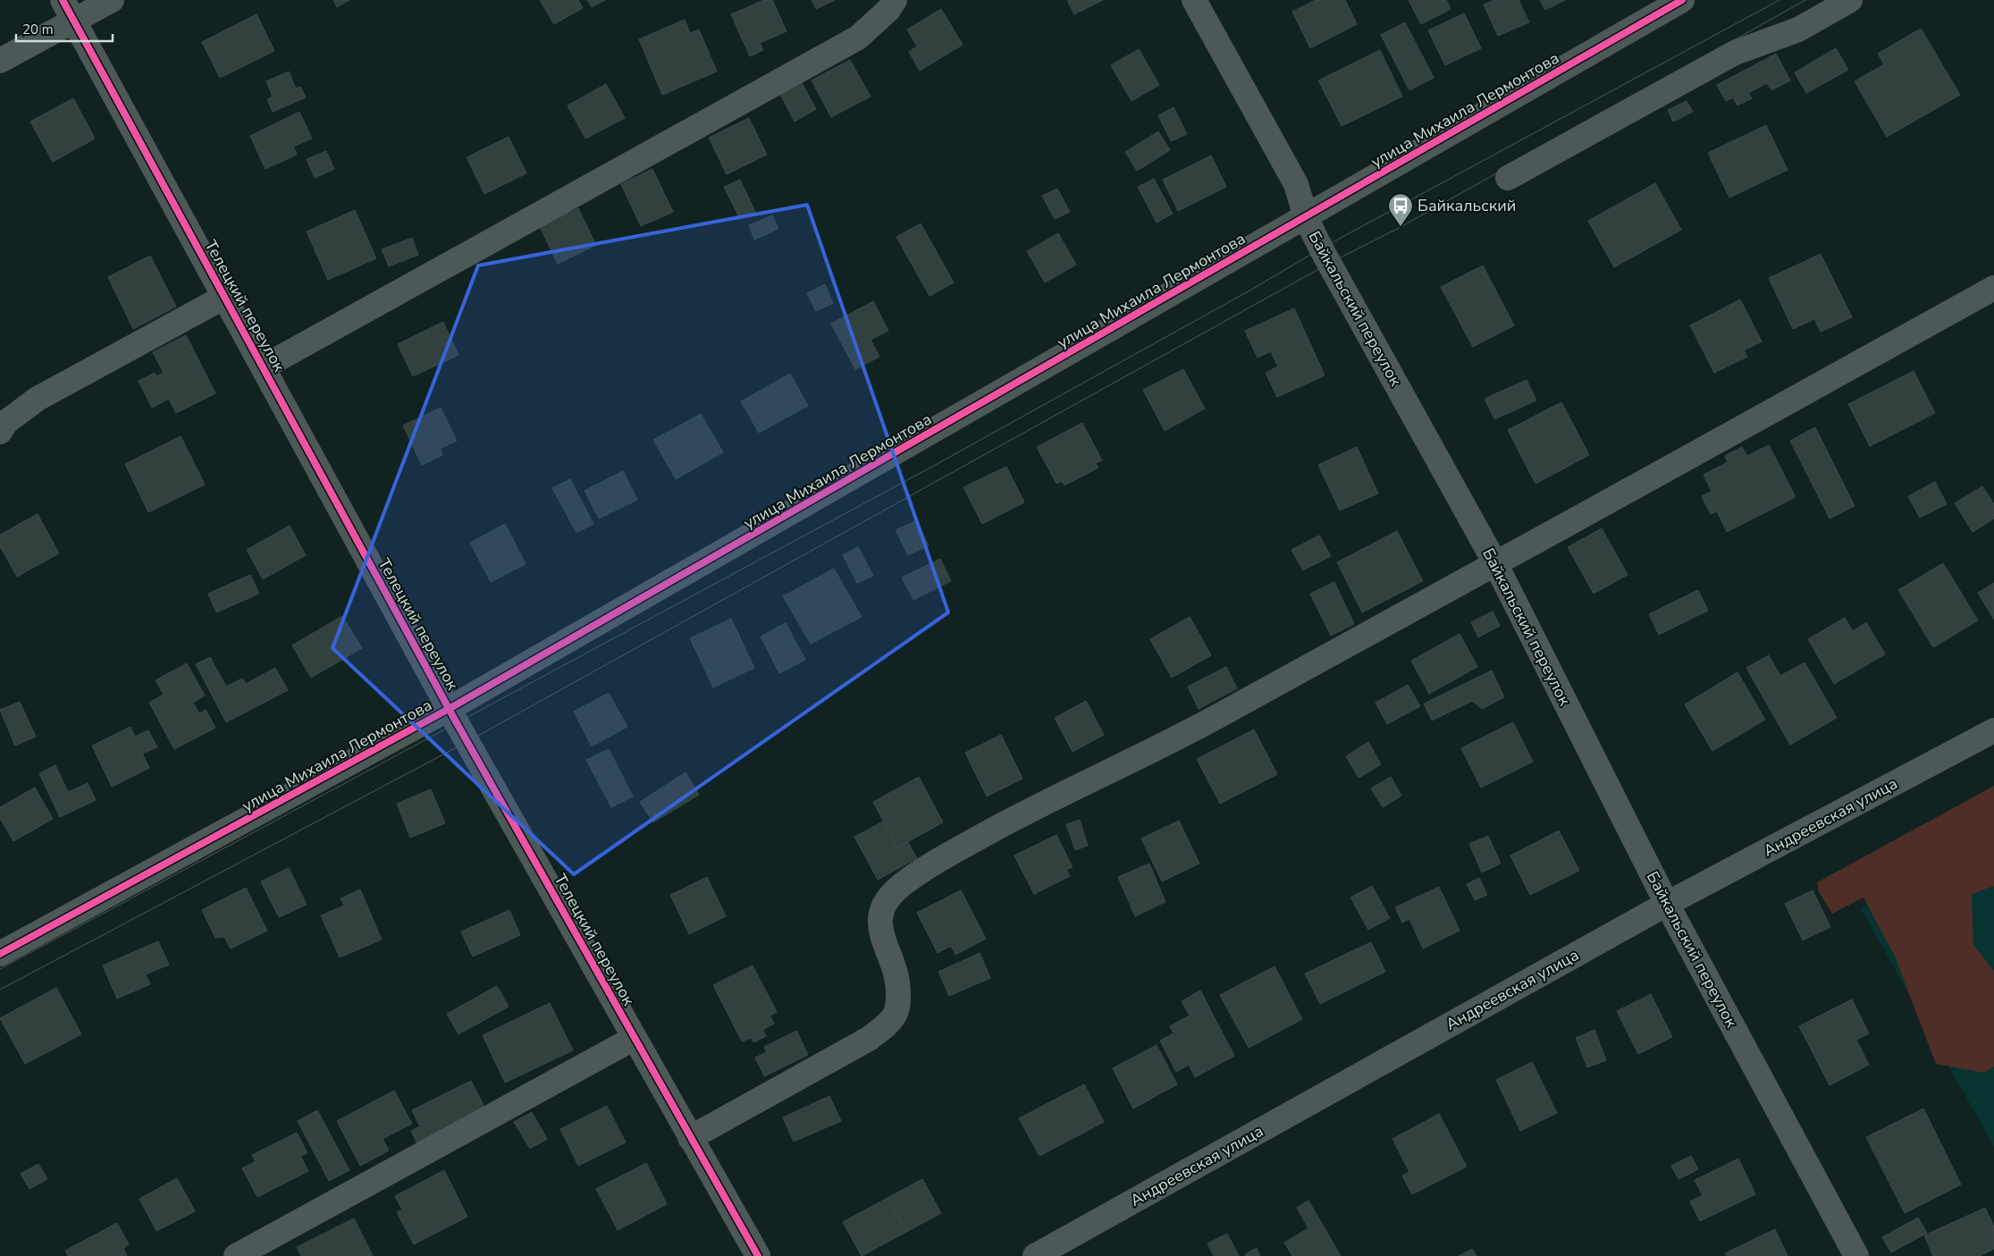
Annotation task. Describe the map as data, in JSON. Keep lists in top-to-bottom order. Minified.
{"streets":{"street":["улица Михаила Лермонтова","Телецкий переулок","Байкальский переулок","Андреевская улица"]},"crossings":[["улица Михаила Лермонтова","Телецкий переулок"],["улица Михаила Лермонтова","Байкальский переулок"],["Байкальский переулок","Андреевская улица"]],"places":{"bus stop":["Байкальский"]},"scale_bar":"20 m"}
